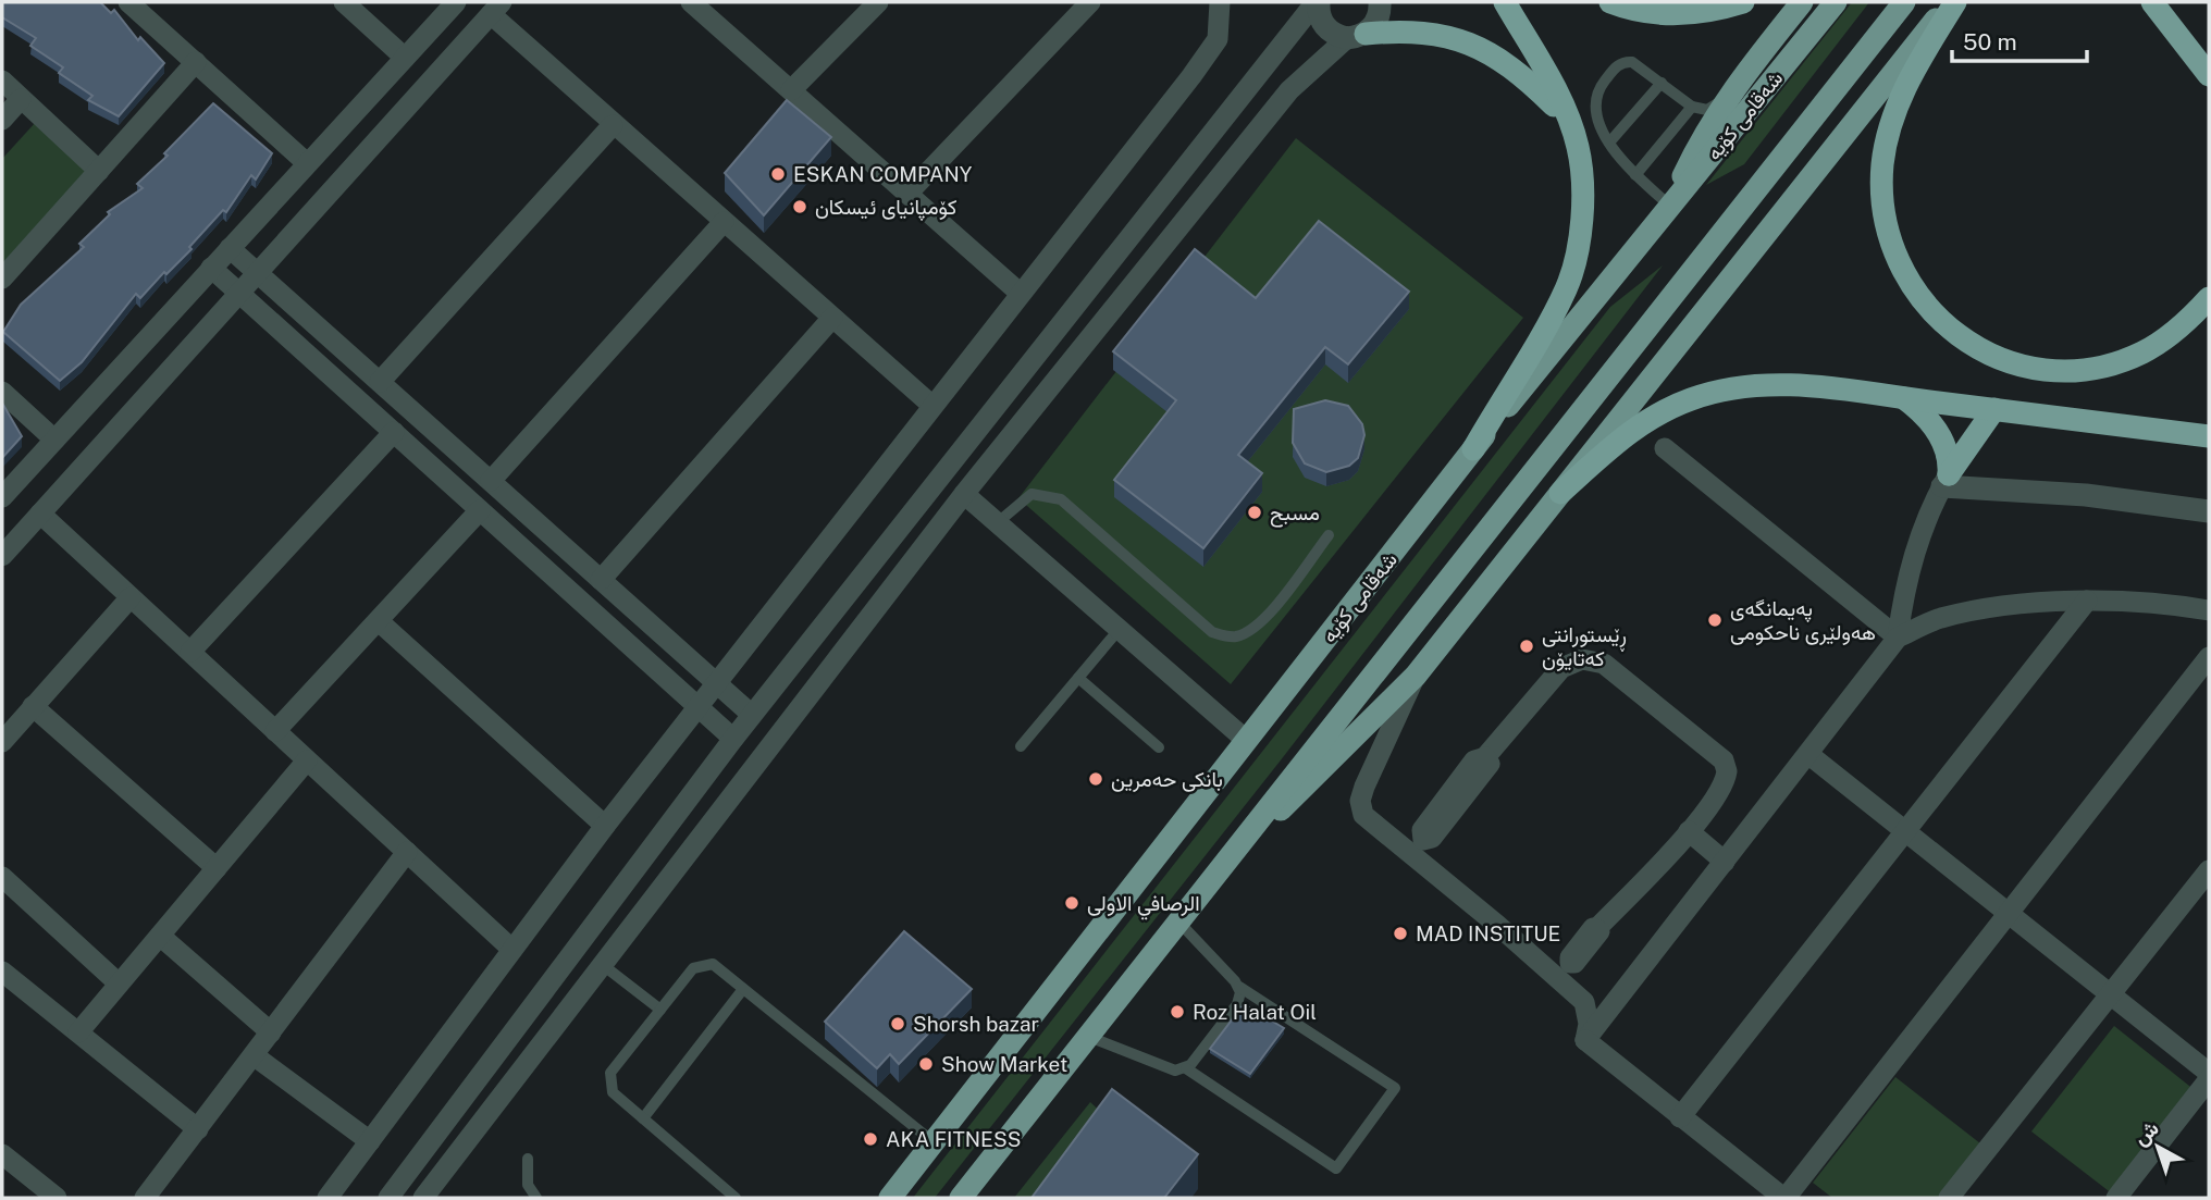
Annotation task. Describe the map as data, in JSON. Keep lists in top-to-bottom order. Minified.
{"streets":{"highway":["شەقامی کۆیە"]},"places":["ESKAN COMPANY","کۆمپانیای ئیسکان","مسبح","پەیمانگەی هەولێری ناحکومی","ڕێستورانتی کەتایۆن","بانكی حه‌مرین","الرصافي الاولى","MAD INSTITUE","Roz Halat Oil","Shorsh bazar","Show Market","AKA FITNESS"],"scale_bar":"50 m","north":"top left"}
